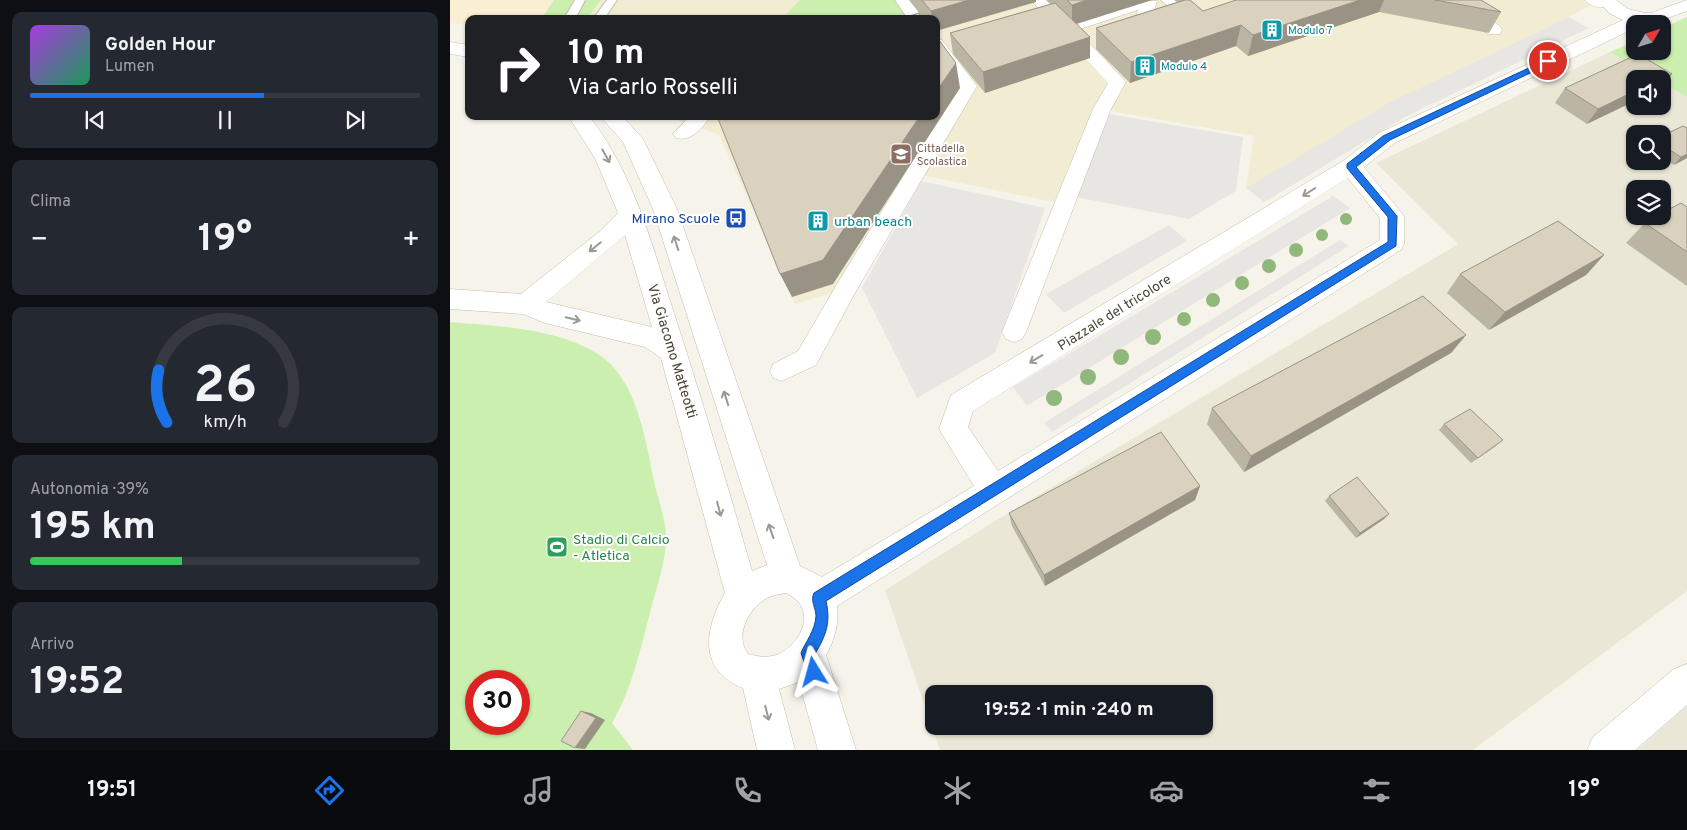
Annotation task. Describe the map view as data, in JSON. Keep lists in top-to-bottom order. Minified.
{"streets":{"street":["Piazzale del tricolore","Via Giacomo Matteotti"]},"places":{"building":["Modulo 7","Modulo 4","urban beach"],"school or university":["Cittadella Scolastica"],"bus stop":["Mirano Scuole"],"sports":["Stadio di Calcio - Atletica"]},"north":"top right","page":{"turn":["10 m","Via Carlo Rosselli"],"song":["Golden Hour","Lumen"],"tile":["Clima",["Autonomia · 39%","195 km"],["Arrivo","19:52"]],"heat":["−","19°","+"],"limit":"30","trip":"19:52 · 1 min · 240 m","tabs":["19:51","19°"],"gauge":["26","km/h"]}}
